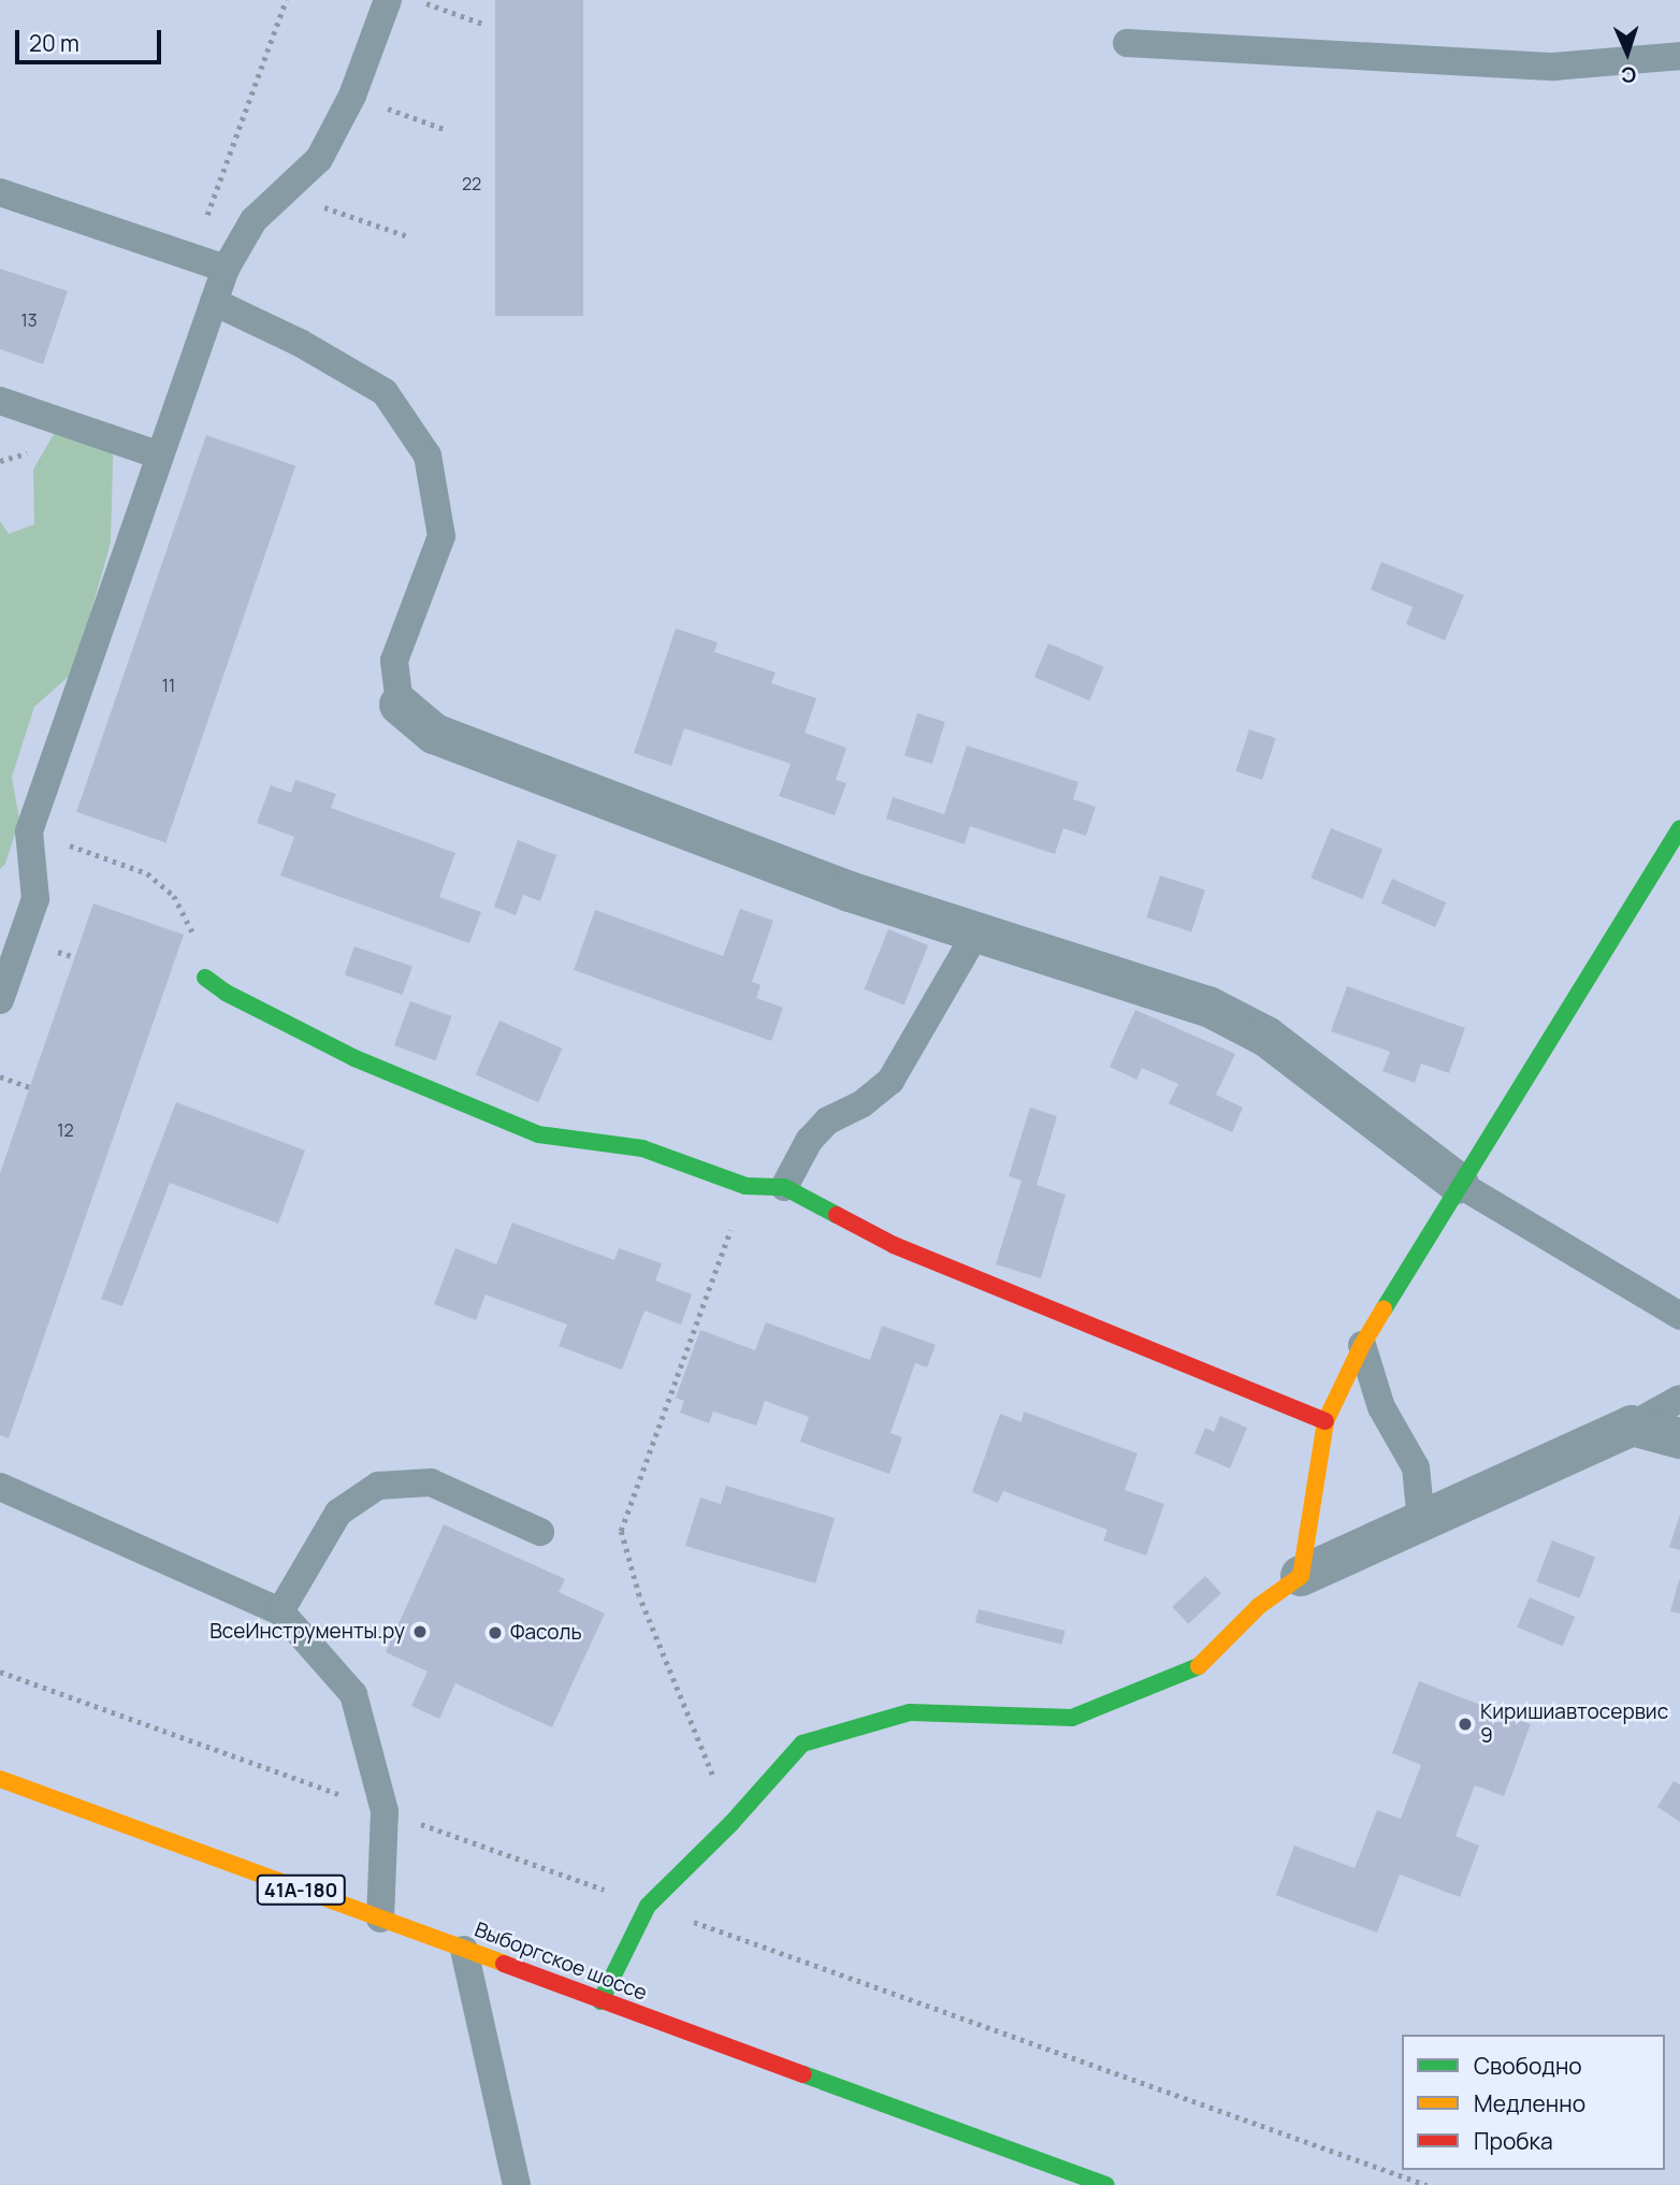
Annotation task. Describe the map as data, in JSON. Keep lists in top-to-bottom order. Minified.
{"streets":{"street":["41А-180","Выборгское шоссе"]},"places":["ВсеИнструменты.ру","Фасоль","Киришиавтосервис 9"],"house_numbers":["22","13","11","12"],"legend":["Свободно","Медленно","Пробка"],"scale_bar":"20 m","north":"bottom"}
